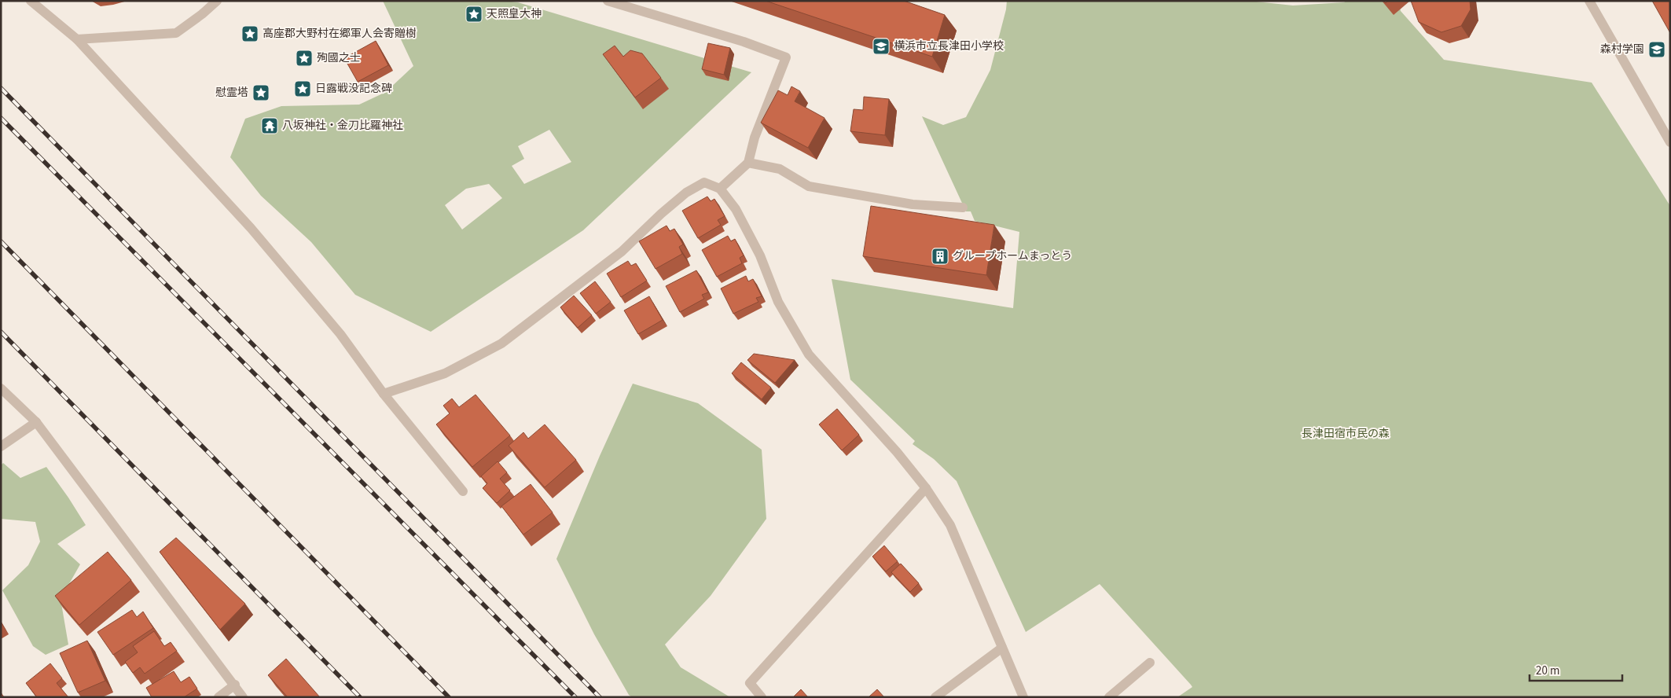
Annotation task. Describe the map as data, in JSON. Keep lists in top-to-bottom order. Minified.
{"parks":["長津田宿市民の森"],"places":{"place":["天照皇大神","高座郡大野村在郷軍人会寄贈樹","殉國之士","日露戦没記念碑","慰霊塔"],"school or university":["横浜市立長津田小学校","森村学園"],"temple":["八坂神社・金刀比羅神社"],"building":["グループホームまっとう"]},"scale_bar":"20 m"}
